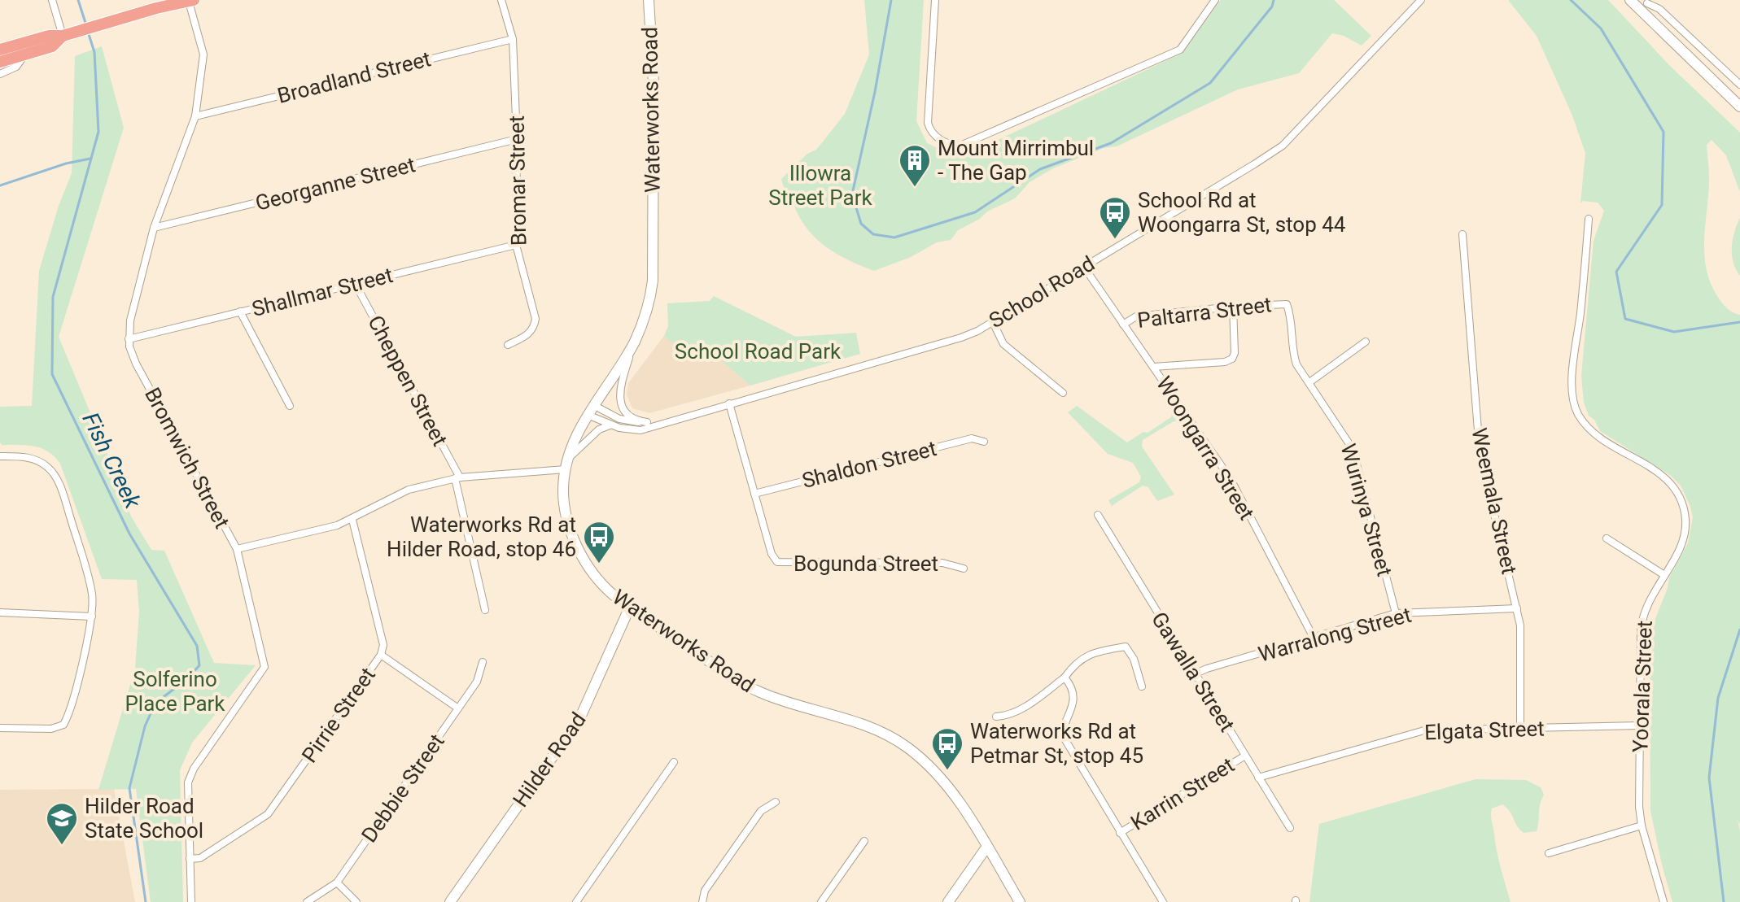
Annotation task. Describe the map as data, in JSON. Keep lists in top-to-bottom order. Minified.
{"streets":{"main road":["Waterworks Road","Hilder Road"],"street":["Broadland Street","Bromar Street","Georganne Street","Shallmar Street","School Road","Paltarra Street","Cheppen Street","Woongarra Street","Bromwich Street","Shaldon Street","Weemala Street","Wurinya Street","Bogunda Street","Warralong Street","Gawalla Street","Yoorala Street","Pirrie Street","Elgata Street","Debbie Street","Karrin Street"]},"crossings":[["Broadland Street","Bromar Street"],["Broadland Street","Bromwich Street"],["Waterworks Road","School Road"],["Waterworks Road","Hilder Road"],["Bromar Street","Georganne Street"],["Bromar Street","Shallmar Street"],["Georganne Street","Bromwich Street"],["Shallmar Street","Cheppen Street"],["Shallmar Street","Bromwich Street"],["School Road","Woongarra Street"],["School Road","Bogunda Street"],["Paltarra Street","Woongarra Street"],["Paltarra Street","Wurinya Street"],["Woongarra Street","Warralong Street"],["Bromwich Street","Pirrie Street"],["Shaldon Street","Bogunda Street"],["Weemala Street","Warralong Street"],["Weemala Street","Elgata Street"],["Wurinya Street","Warralong Street"],["Warralong Street","Gawalla Street"],["Gawalla Street","Elgata Street"],["Gawalla Street","Karrin Street"],["Yoorala Street","Elgata Street"]],"water":["Fish Creek"],"parks":["Illowra Street Park","School Road Park","Solferino Place Park"],"places":{"building":["Mount Mirrimbul - The Gap"],"bus stop":["School Rd at Woongarra St, stop 44","Waterworks Rd at Hilder Road, stop 46","Waterworks Rd at Petmar St, stop 45"],"school or university":["Hilder Road State School"]}}
